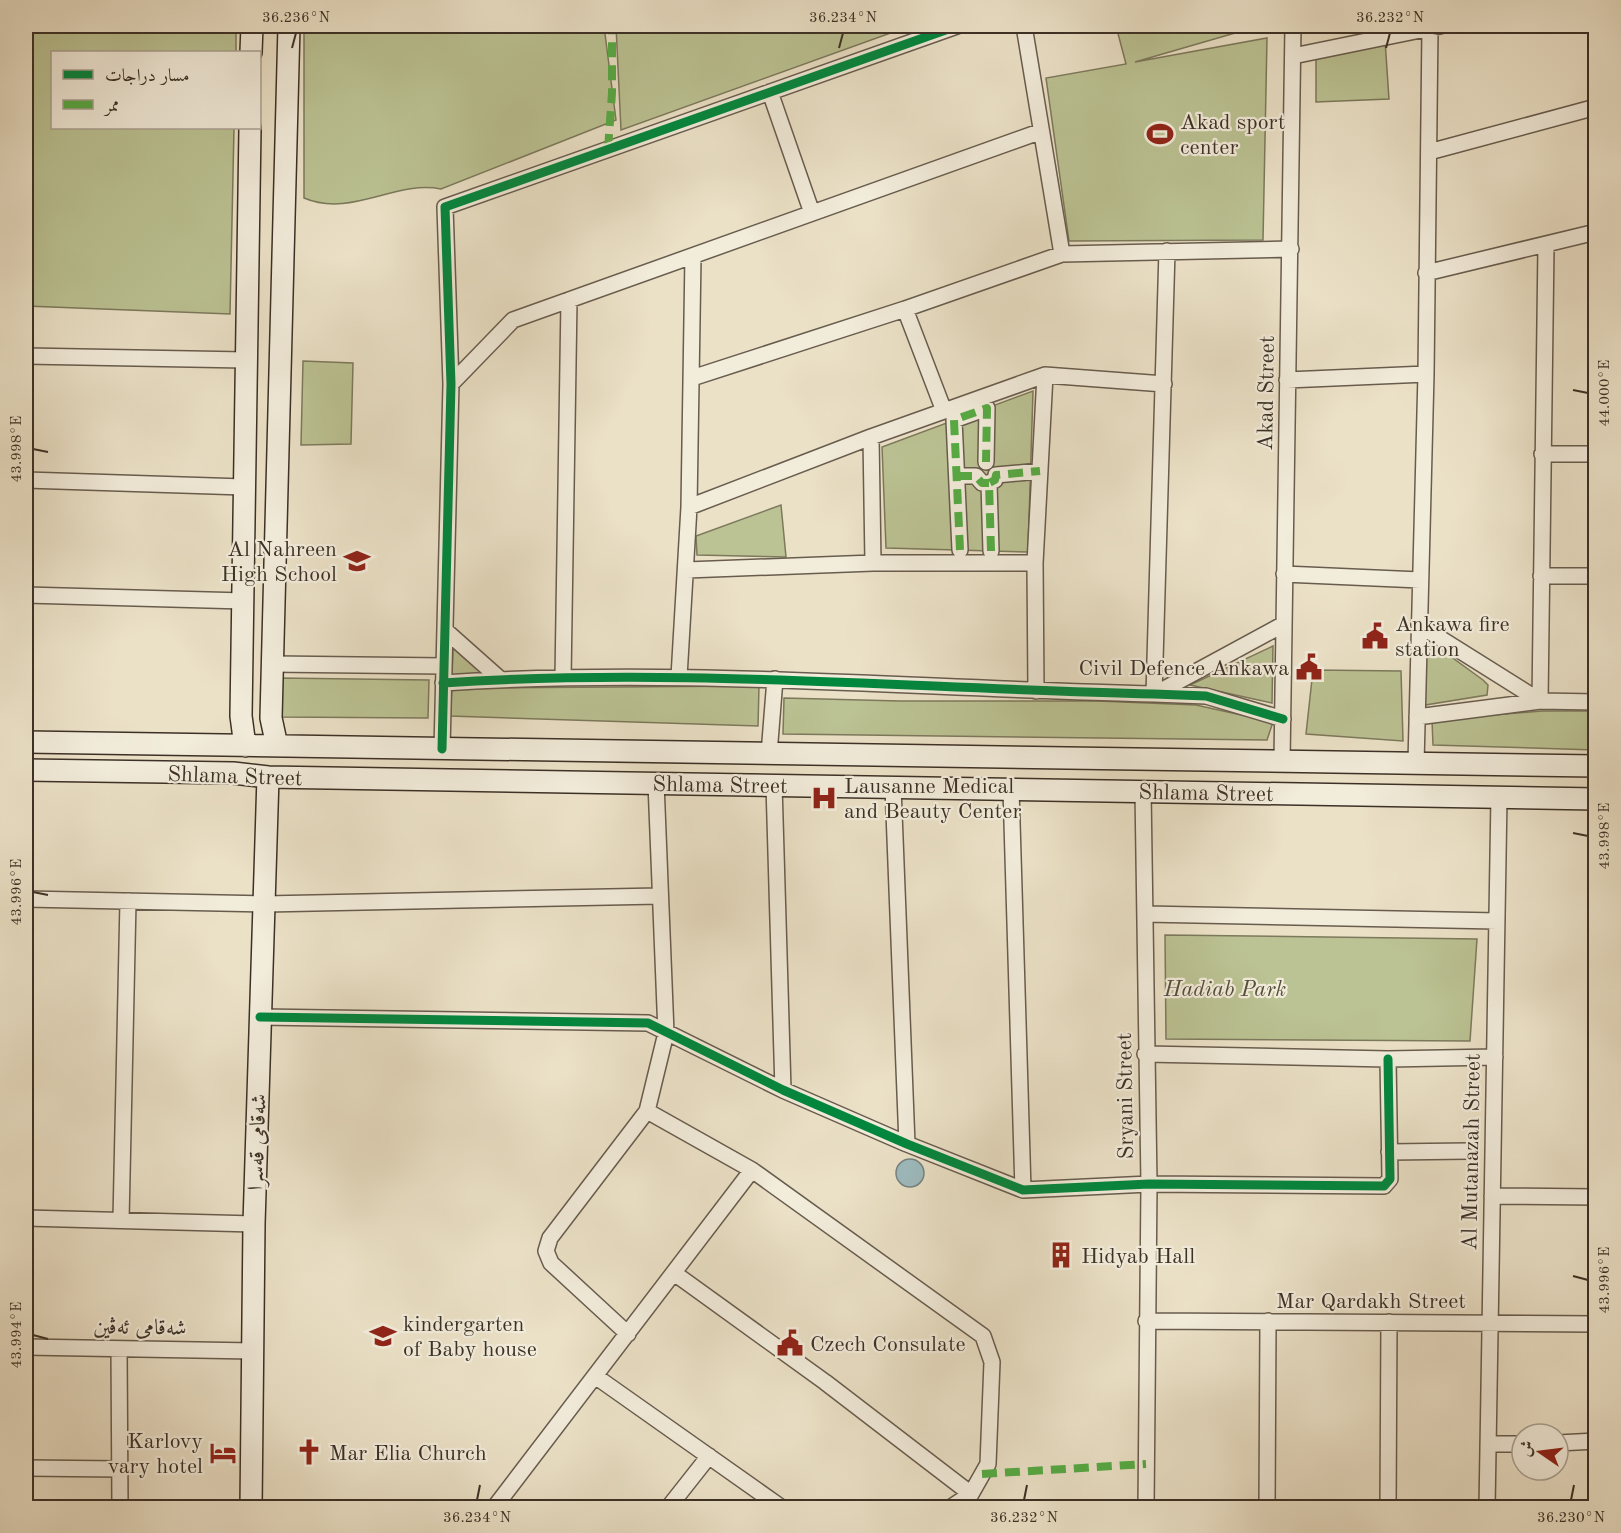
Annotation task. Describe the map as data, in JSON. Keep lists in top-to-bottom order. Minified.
{"streets":{"main road":["Shlama Street","شەقامی قەسرا"],"street":["Akad Street","Sryani Street","Al Mutanazah Street","Mar Qardakh Street","شەقامی ئەڤین"]},"crossings":[["Akad Street","Shlama Street"],["Shlama Street","Sryani Street"],["Shlama Street","شەقامی قەسرا"],["Shlama Street","Al Mutanazah Street"],["Sryani Street","Mar Qardakh Street"],["شەقامی قەسرا","شەقامی ئەڤین"],["Al Mutanazah Street","Mar Qardakh Street"]],"parks":["Hadiab Park"],"places":{"sports":["Akad sport center"],"school or university":["Al Nahreen High School","kindergarten of Baby house"],"public building":["Ankawa fire station","Civil Defence Ankawa","Czech Consulate"],"hospital":["Lausanne Medical and Beauty Center"],"building":["Hidyab Hall"],"church":["Mar Elia Church"],"hotel":["Karlovy vary hotel"]},"legend":["مسار دراجات","ممر"],"north":"left","coordinates":["36.236°N","36.234°N","36.232°N","44.000°E","43.998°E","43.996°E","43.994°E","36.230°N"]}
